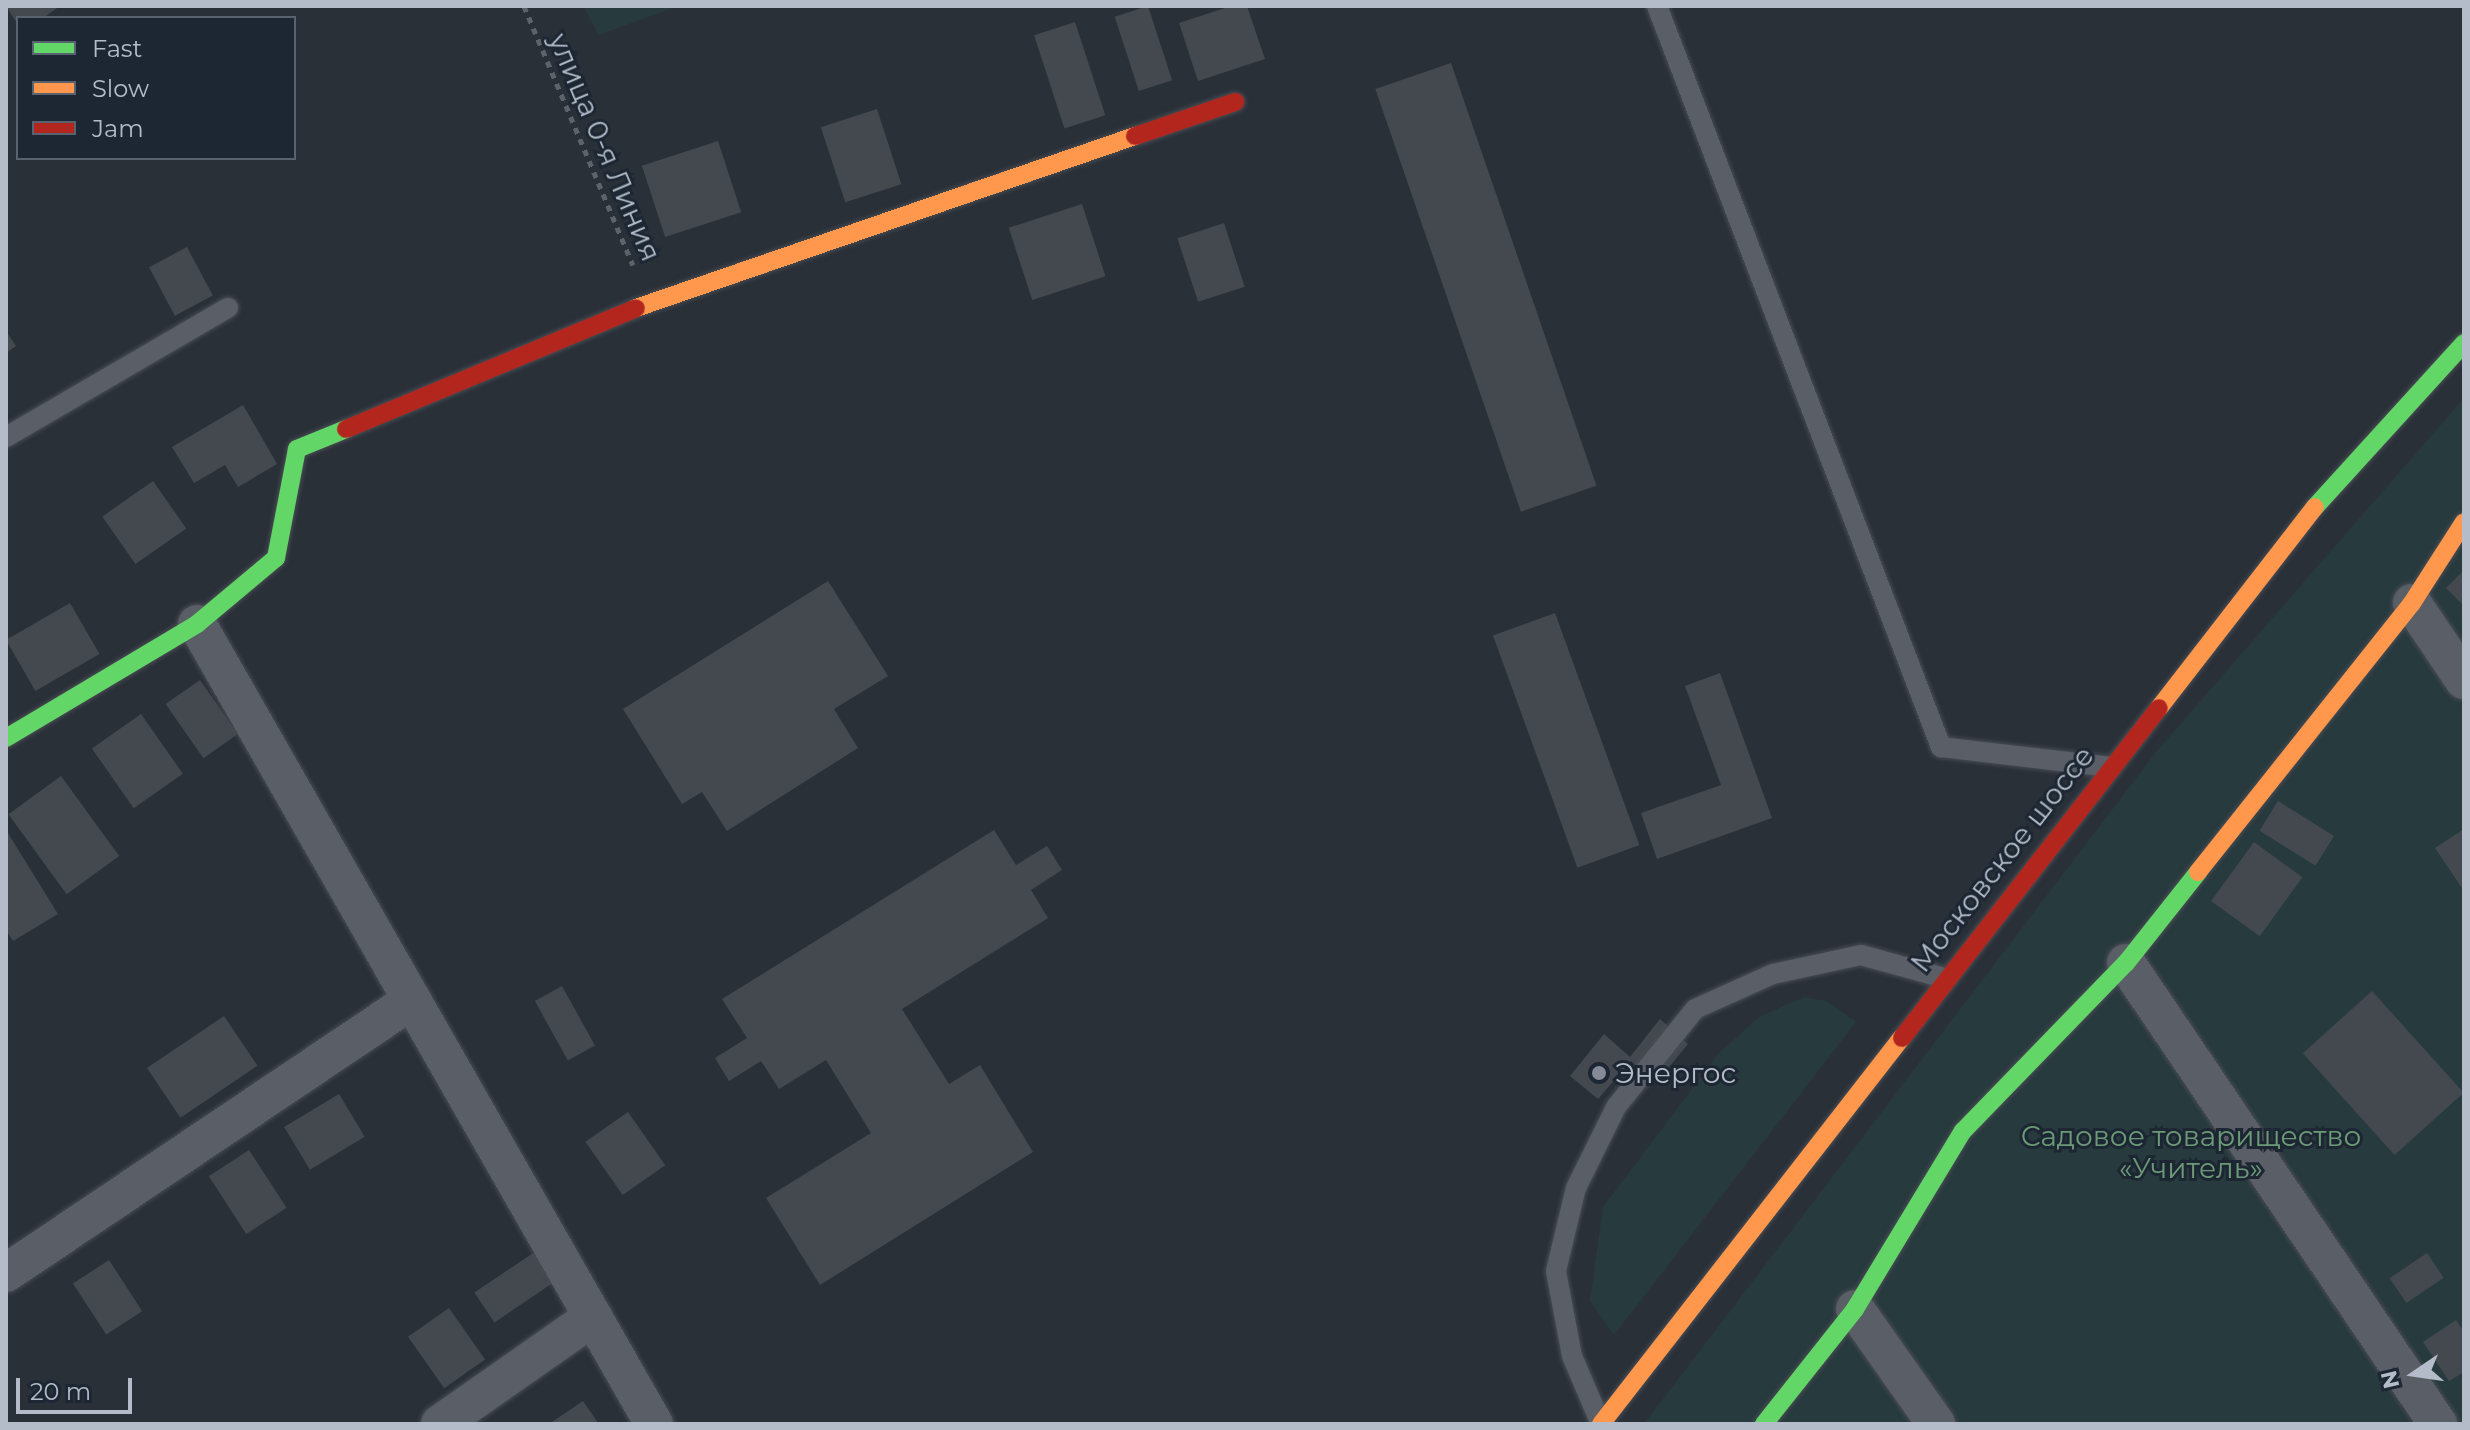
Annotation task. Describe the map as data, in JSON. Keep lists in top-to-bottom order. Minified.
{"streets":{"main road":["Московское шоссе"],"path":["улица 0-я Линия"]},"parks":["Садовое товарищество «Учитель»"],"places":["Энергос"],"legend":["Fast","Slow","Jam"],"scale_bar":"20 m","north":"left"}
